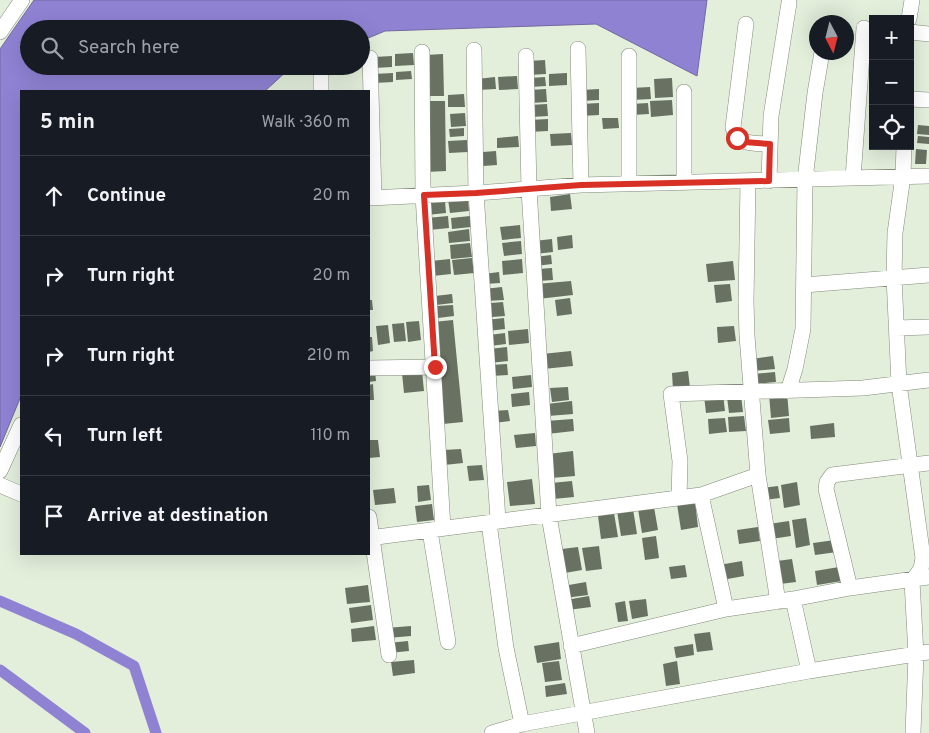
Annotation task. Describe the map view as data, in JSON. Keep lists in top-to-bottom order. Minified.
{"north":"bottom","page":{"map_buttons":["+","−"],"search":"Search here","heading":["5 min","Walk · 360 m"],"list":[["Continue","20 m"],["Turn right","20 m"],["Turn right","210 m"],["Turn left","110 m"],"Arrive at destination"]}}
